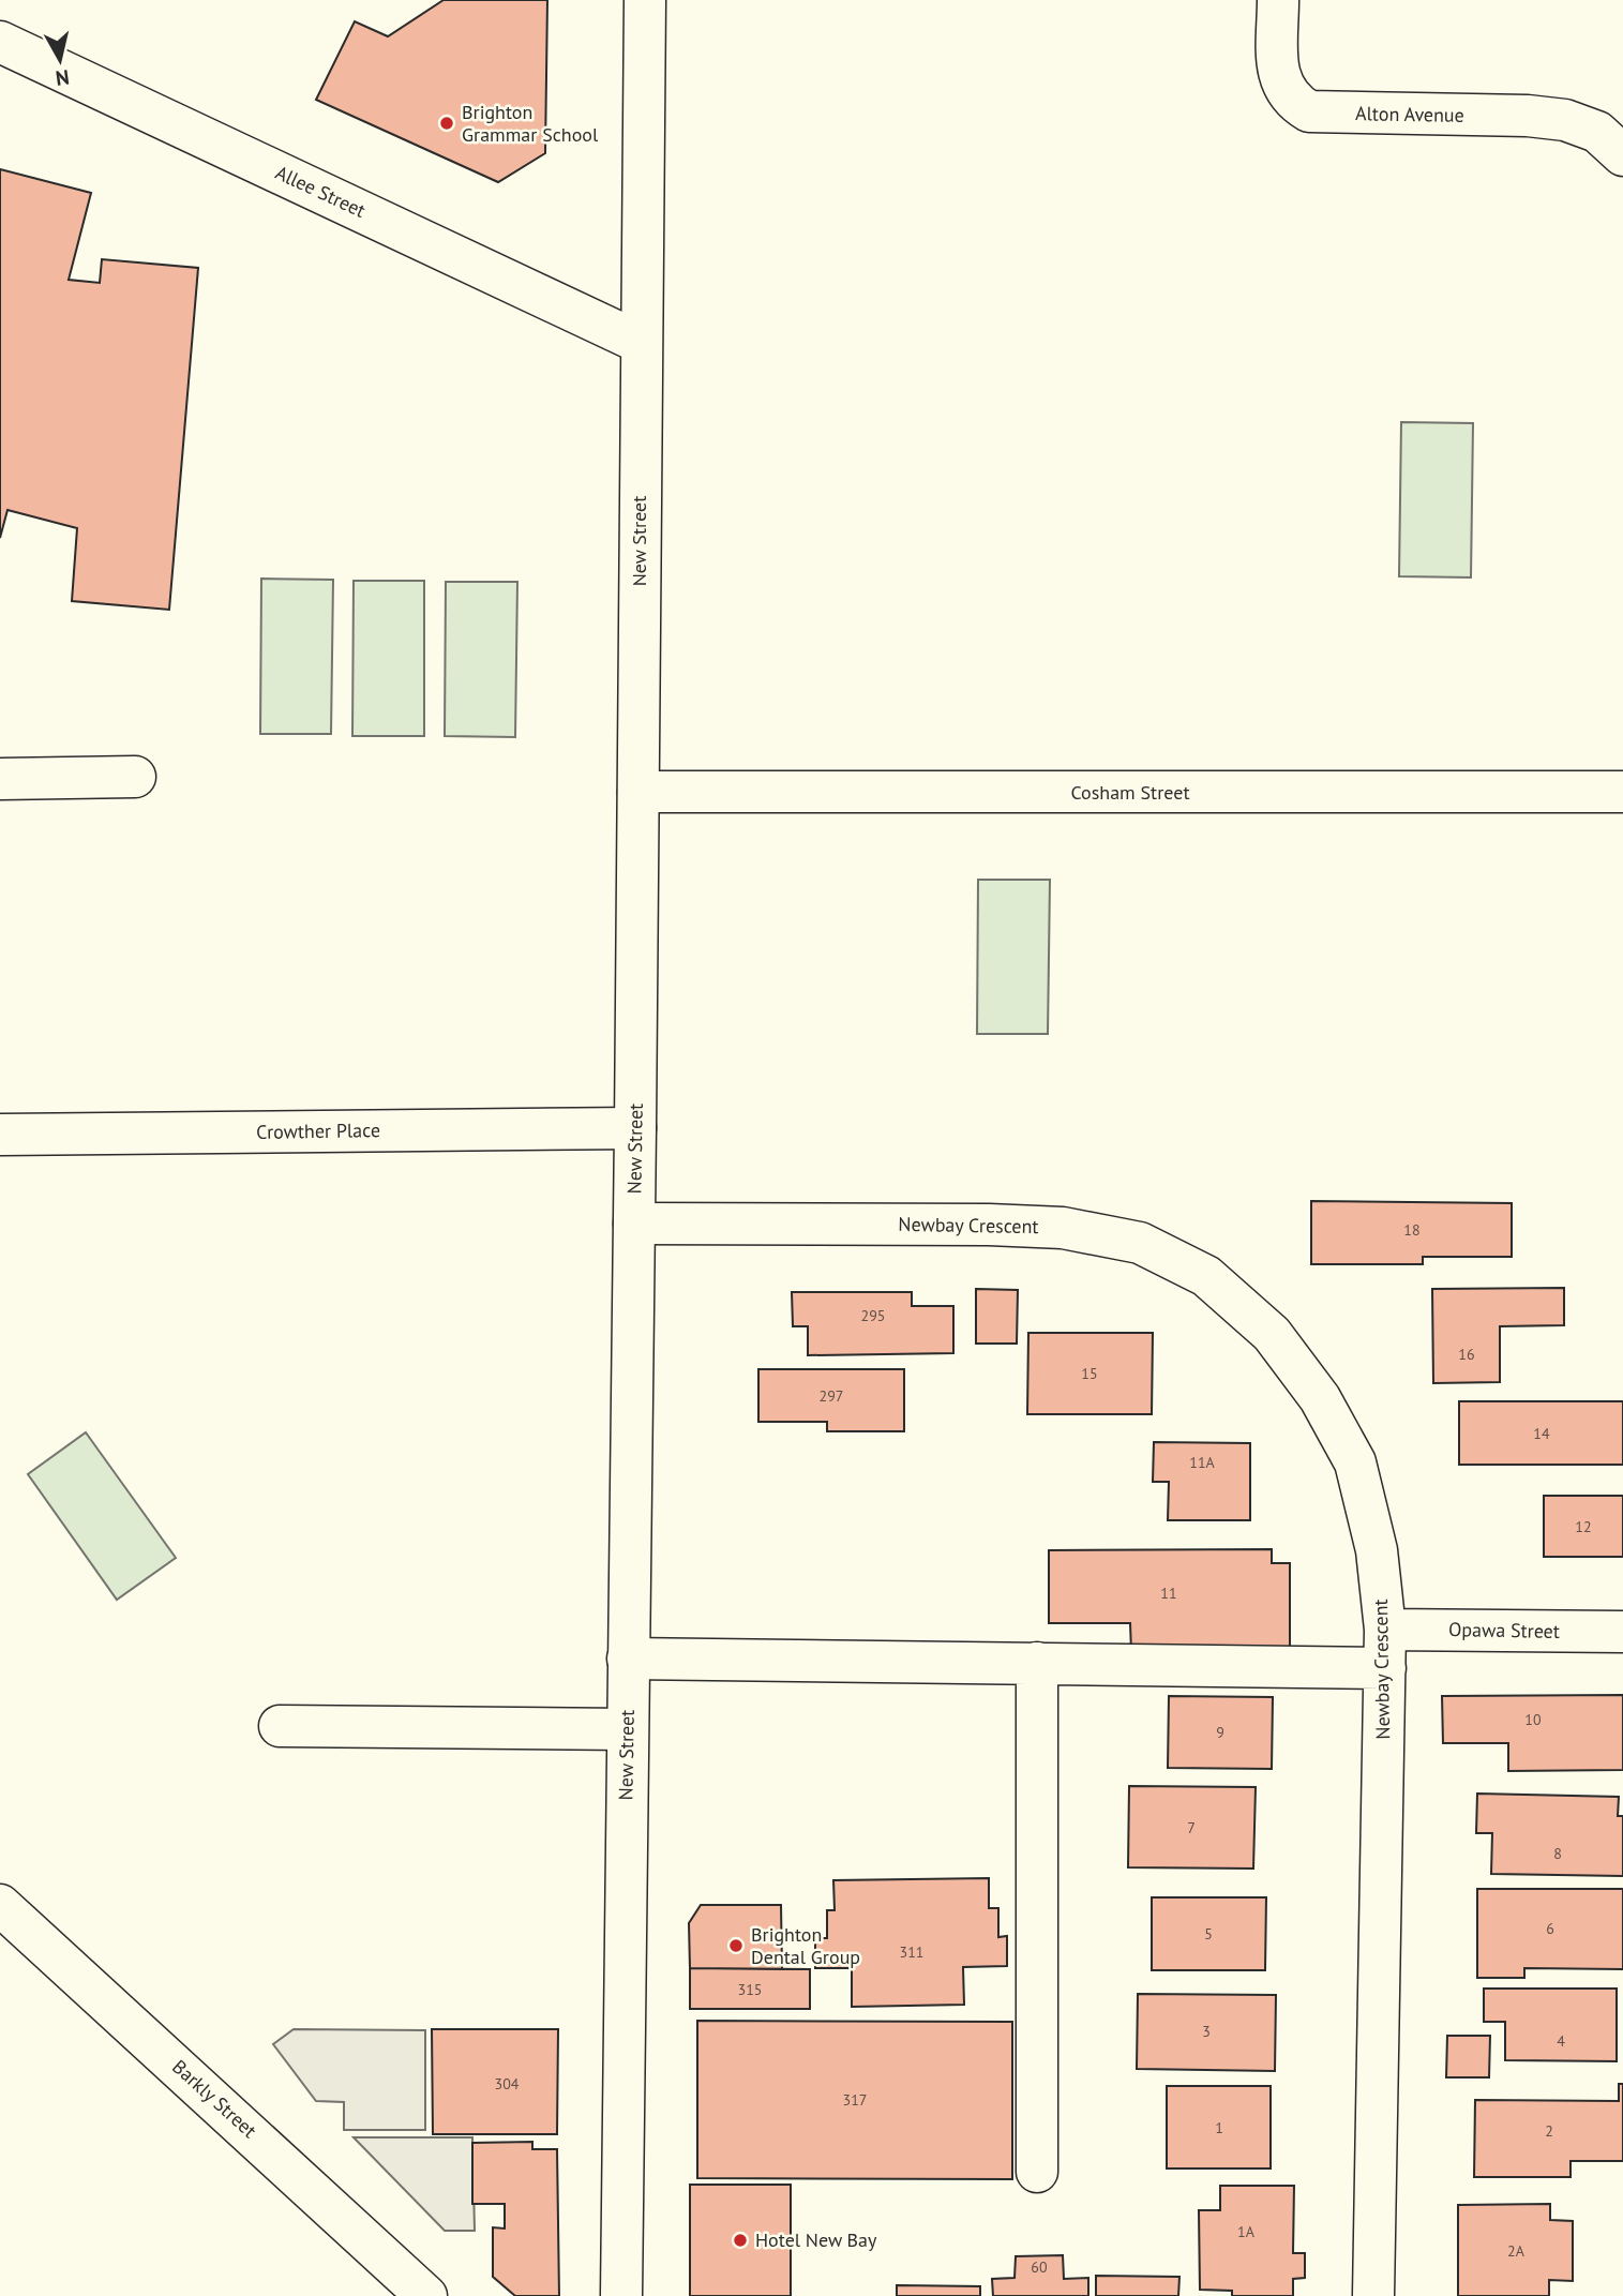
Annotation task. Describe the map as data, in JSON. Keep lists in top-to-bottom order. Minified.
{"streets":{"street":["Alton Avenue","Allee Street","New Street","Cosham Street","Crowther Place","Newbay Crescent","Opawa Street","Barkly Street"]},"crossings":[["Allee Street","New Street"],["New Street","Cosham Street"],["New Street","Crowther Place"],["New Street","Newbay Crescent"],["New Street","Opawa Street"],["Newbay Crescent","Opawa Street"]],"places":["Brighton Grammar School","Brighton Dental Group","Hotel New Bay"],"house_numbers":["18","295","16","15","297","14","11A","12","11","10","9","7","8","6","5","311","315","3","4","304","317","1","2","1A","2A","60"],"north":"bottom"}
